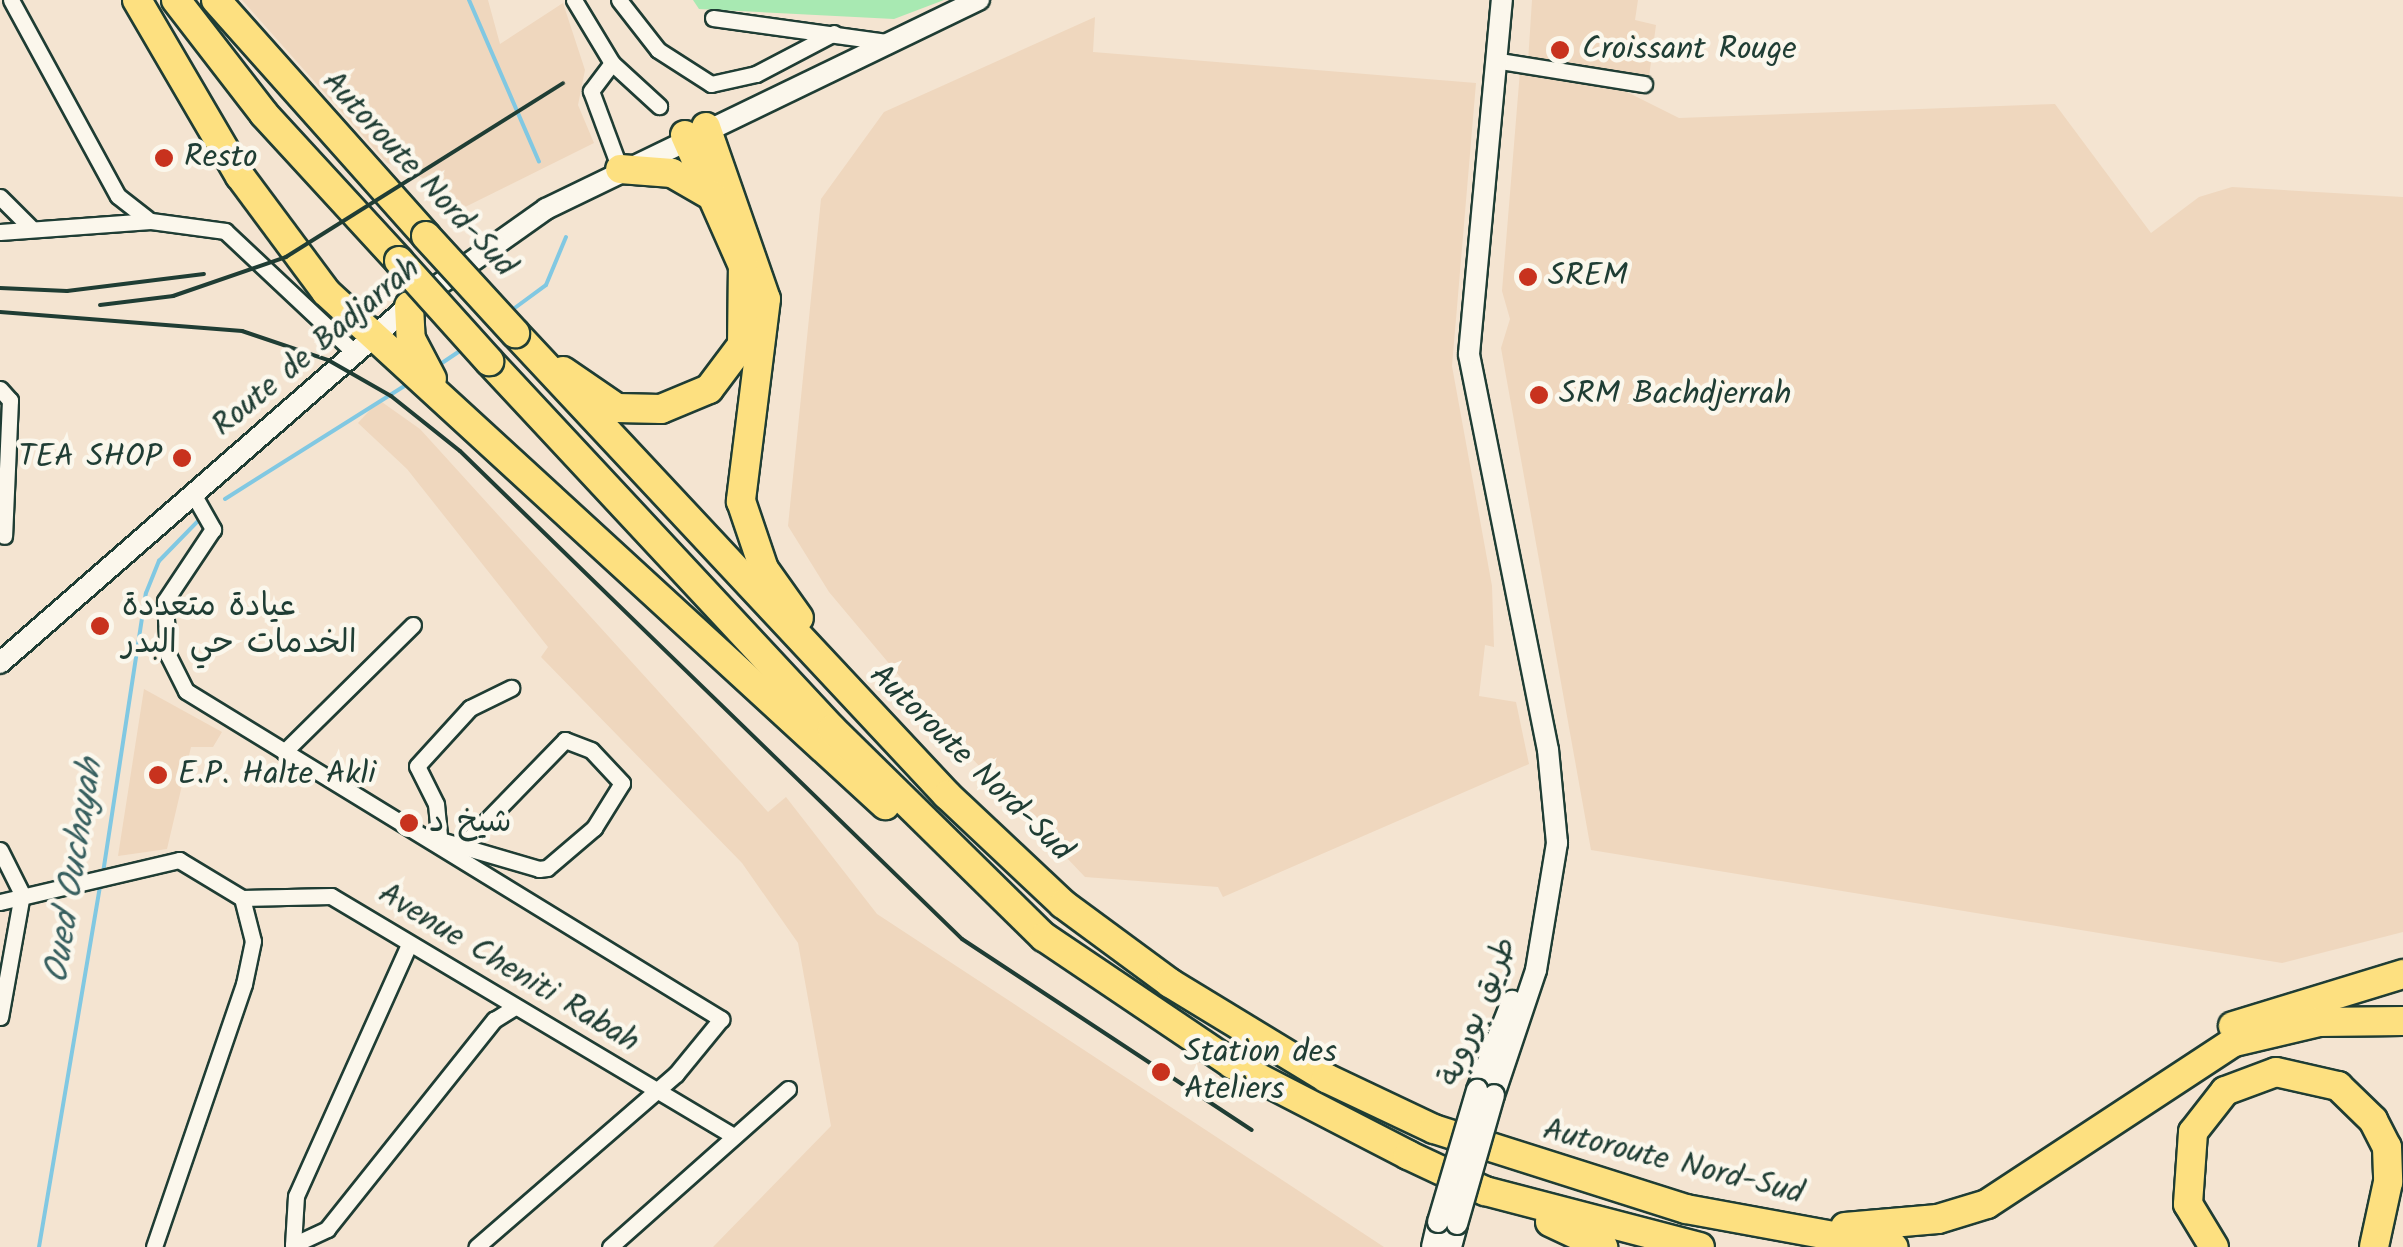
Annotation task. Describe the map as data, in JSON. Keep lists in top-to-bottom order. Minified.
{"streets":{"highway":["Autoroute Nord-Sud"],"main road":["Route de Badjarrah","طريق بوروبة"],"street":["Avenue Cheniti Rabah"]},"water":["Oued Ouchayah"],"places":["Croissant Rouge","Resto","SREM","SRM Bachdjerrah","TEA SHOP","عيادة متعددة الخدمات حي البدر","E.P. Halte Akli","شيخ د","Station des Ateliers"]}
